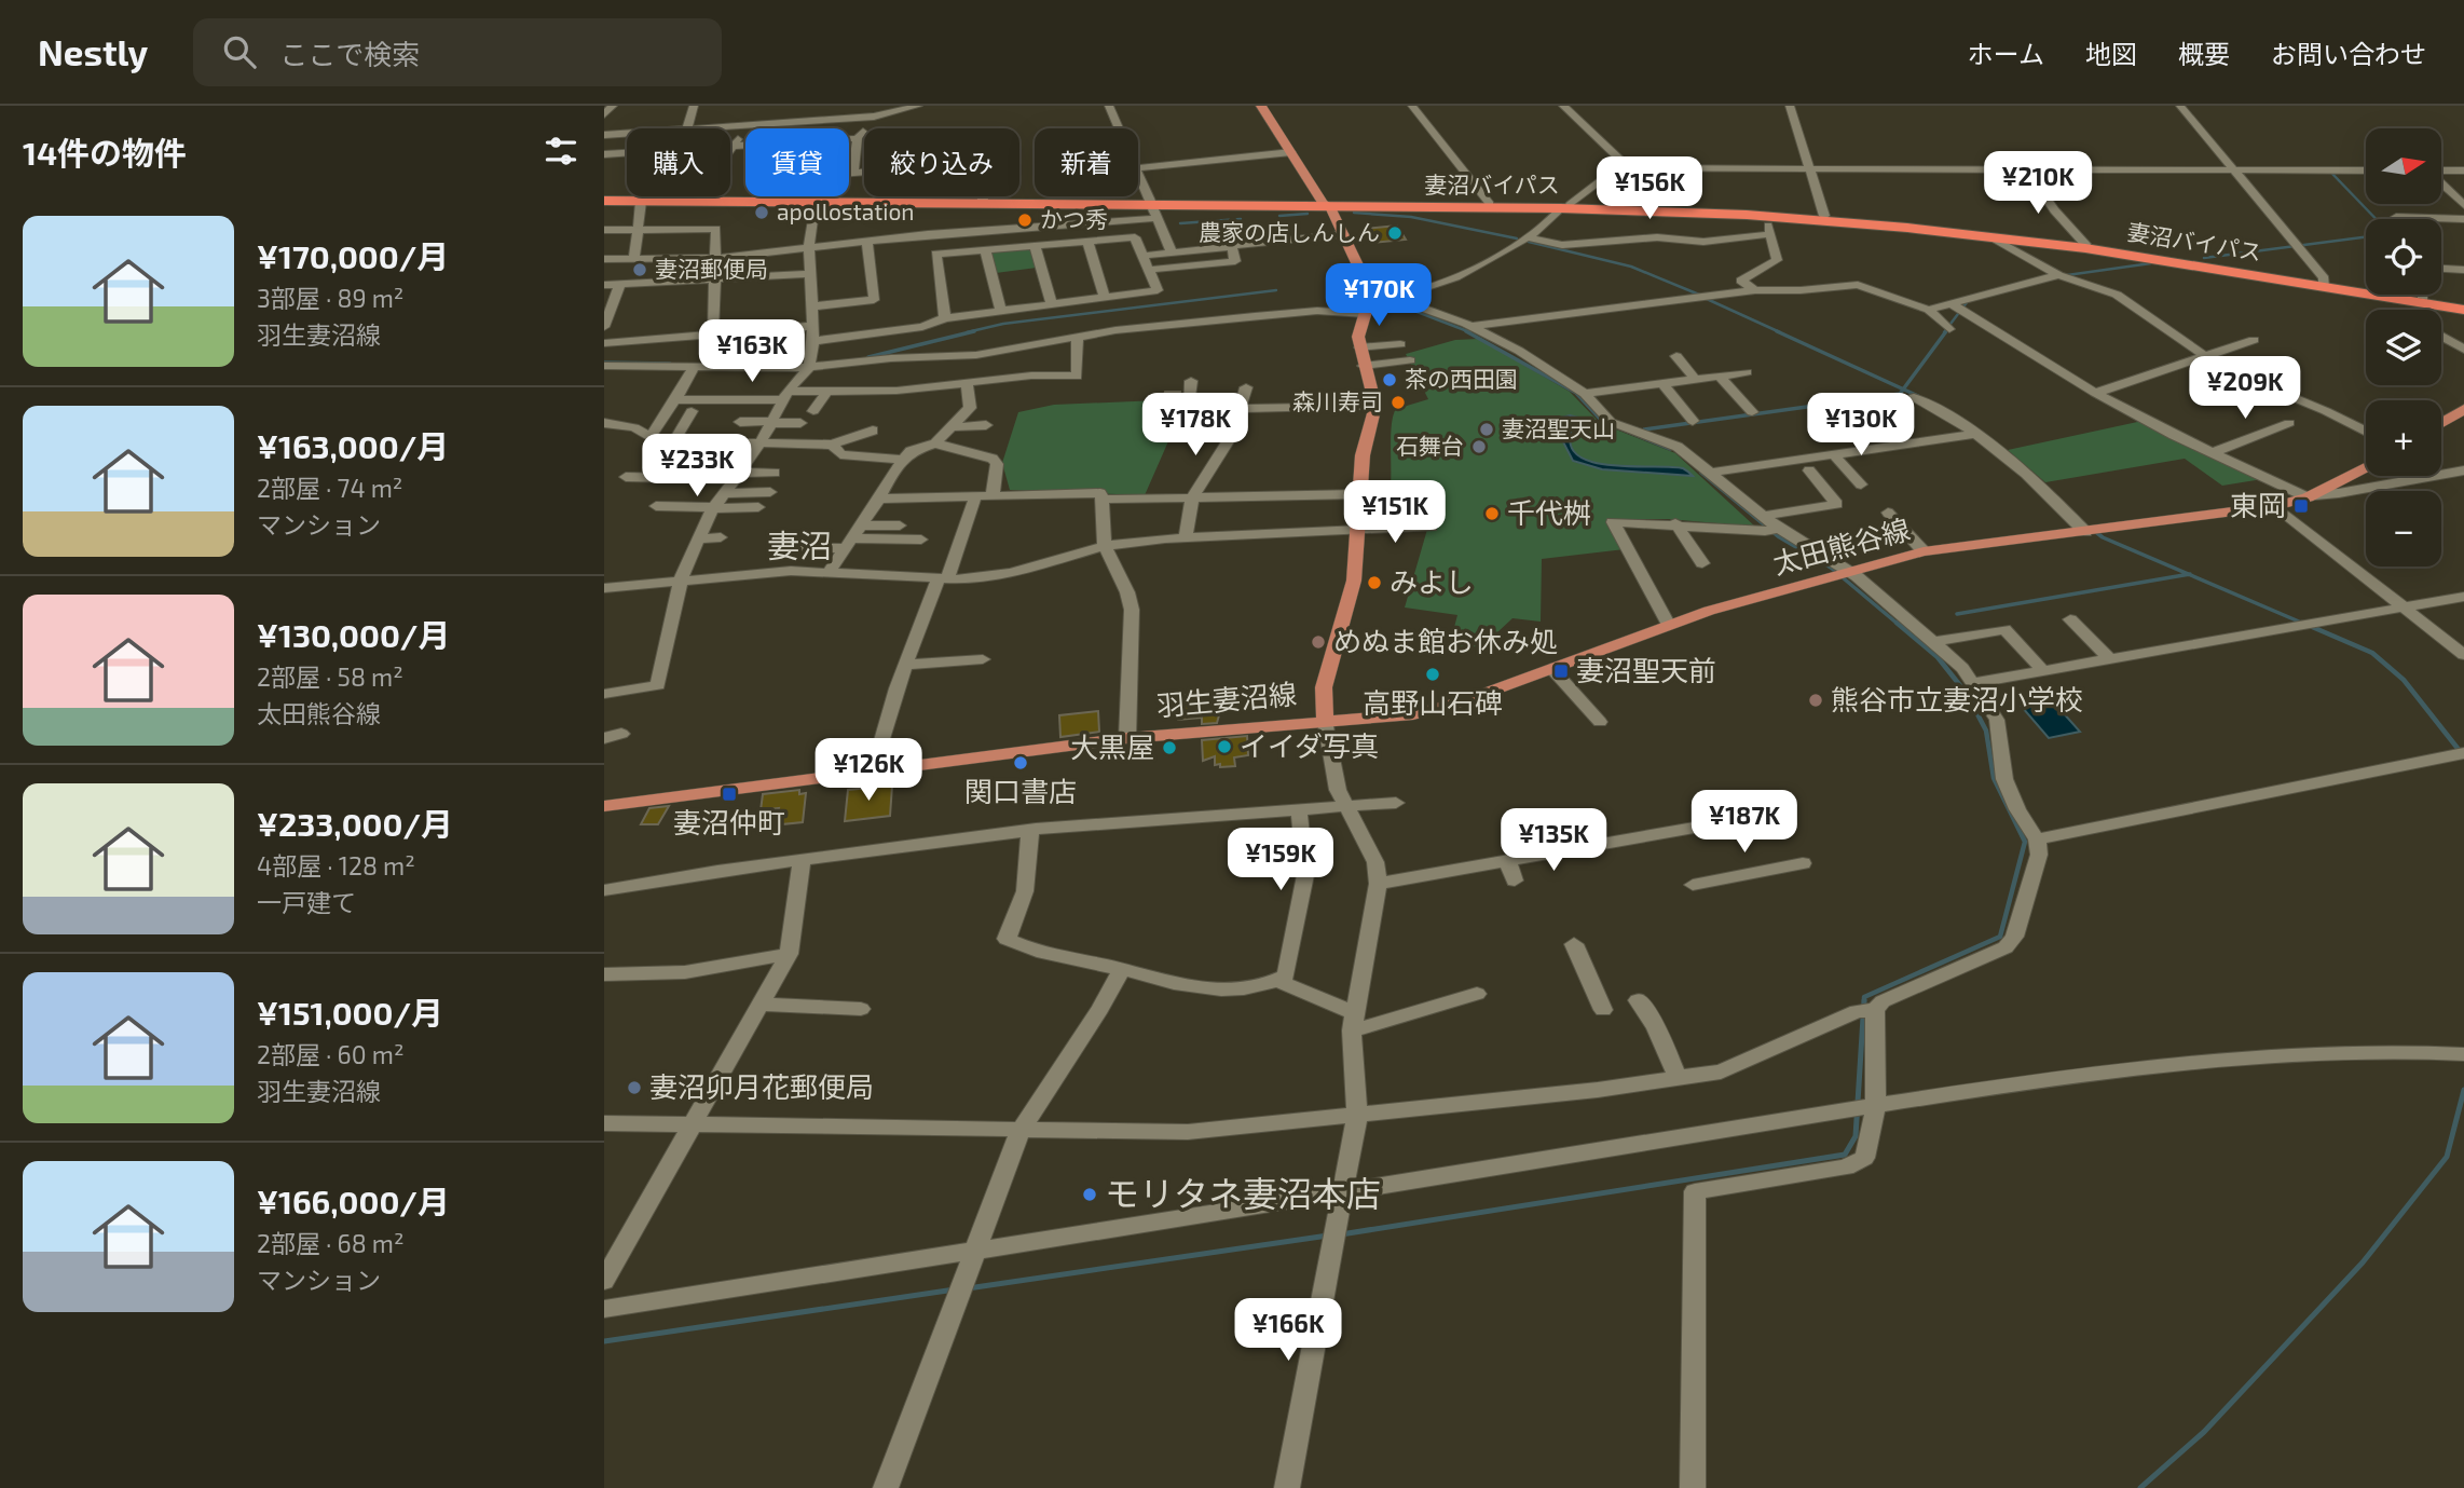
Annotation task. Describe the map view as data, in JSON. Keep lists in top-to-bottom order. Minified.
{"streets":{"highway":["妻沼バイパス"],"main road":["太田熊谷線","羽生妻沼線"]},"crossings":[["太田熊谷線","羽生妻沼線"]],"districts":["妻沼"],"places":{"other":["apollostation","かつ秀","農家の店しんしん","妻沼郵便局","茶の西田園","森川寿司","妻沼聖天山","石舞台","千代桝","みよし","めぬま館お休み処","高野山石碑","熊谷市立妻沼小学校","イイダ写真","大黒屋","関口書店","妻沼卯月花郵便局","モリタネ妻沼本店"],"transit":["東岡","妻沼聖天前","妻沼仲町"]},"north":"right","page":{"header":"Nestly","search":"ここで検索","nav":["ホーム","地図","概要","お問い合わせ"],"heading":"14件の物件","map_buttons":["+","−"],"chip":["購入","賃貸","絞り込み","新着"],"price":["¥210K","¥156K","¥170K","¥163K","¥209K","¥178K","¥130K","¥233K","¥151K","¥126K","¥187K","¥135K","¥159K","¥166K"],"list":[{"name":"¥170,000/月","note":"3部屋 · 89 m² · 羽生妻沼線"},{"name":"¥163,000/月","note":"2部屋 · 74 m² · マンション"},{"name":"¥130,000/月","note":"2部屋 · 58 m² · 太田熊谷線"},{"name":"¥233,000/月","note":"4部屋 · 128 m² · 一戸建て"},{"name":"¥151,000/月","note":"2部屋 · 60 m² · 羽生妻沼線"},{"name":"¥166,000/月","note":"2部屋 · 68 m² · マンション"}]}}
